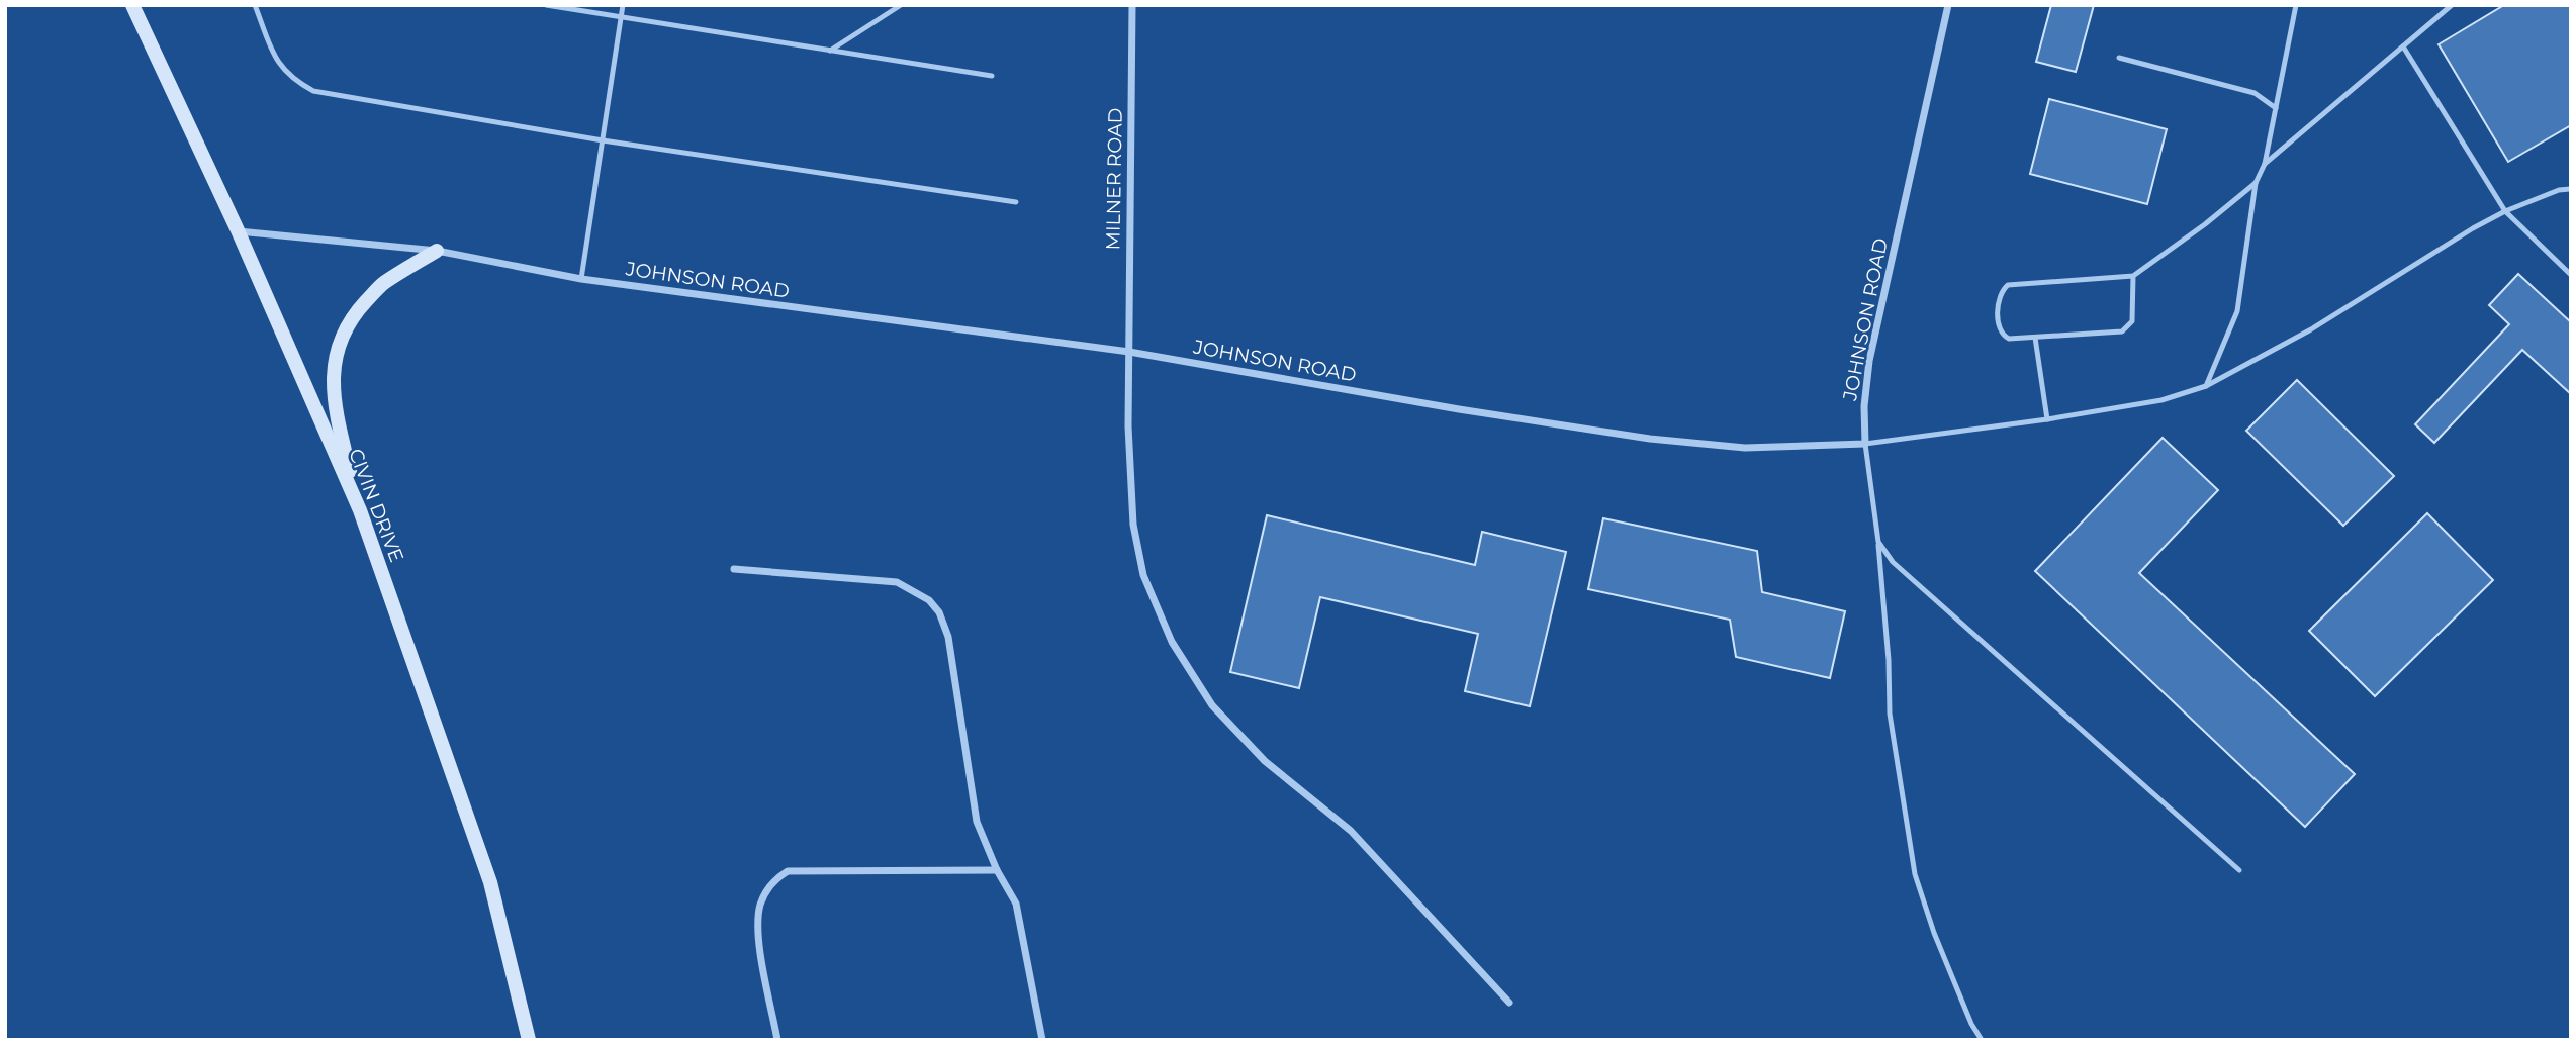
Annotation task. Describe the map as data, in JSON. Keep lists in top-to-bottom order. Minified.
{"streets":{"main road":["CIVIN DRIVE"],"street":["MILNER ROAD","JOHNSON ROAD"]},"crossings":[["MILNER ROAD","JOHNSON ROAD"],["JOHNSON ROAD","CIVIN DRIVE"]]}
